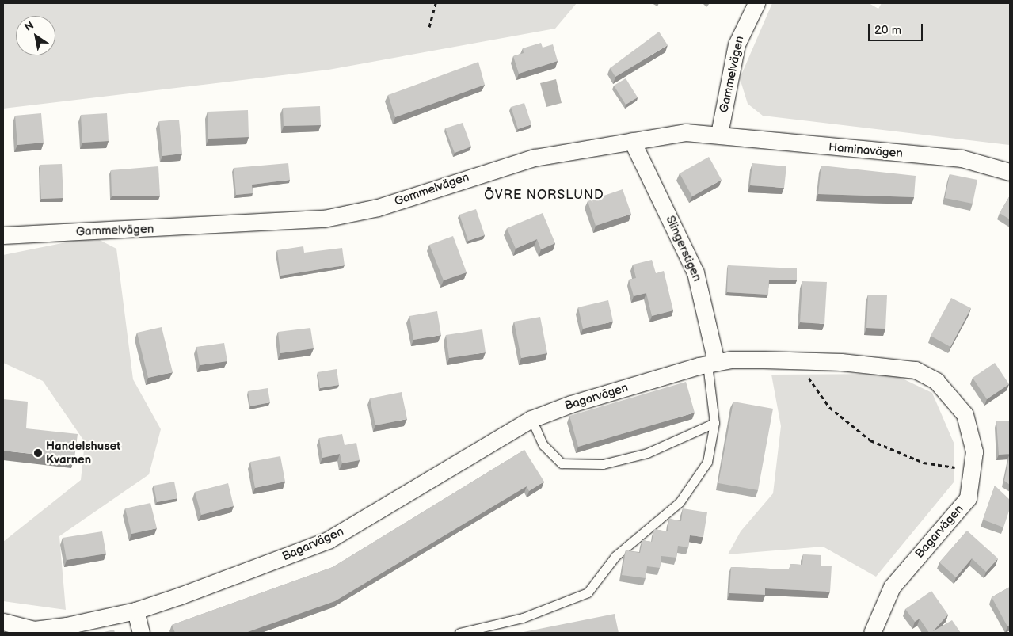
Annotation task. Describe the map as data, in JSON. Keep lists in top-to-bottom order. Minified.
{"streets":{"street":["Gammelvägen","Haminavägen","Slingerstigen","Bagarvägen"]},"crossings":[["Gammelvägen","Haminavägen"],["Gammelvägen","Slingerstigen"],["Slingerstigen","Bagarvägen"]],"districts":["ÖVRE NORSLUND"],"places":["Handelshuset Kvarnen"],"scale_bar":"20 m","north":"top left"}
